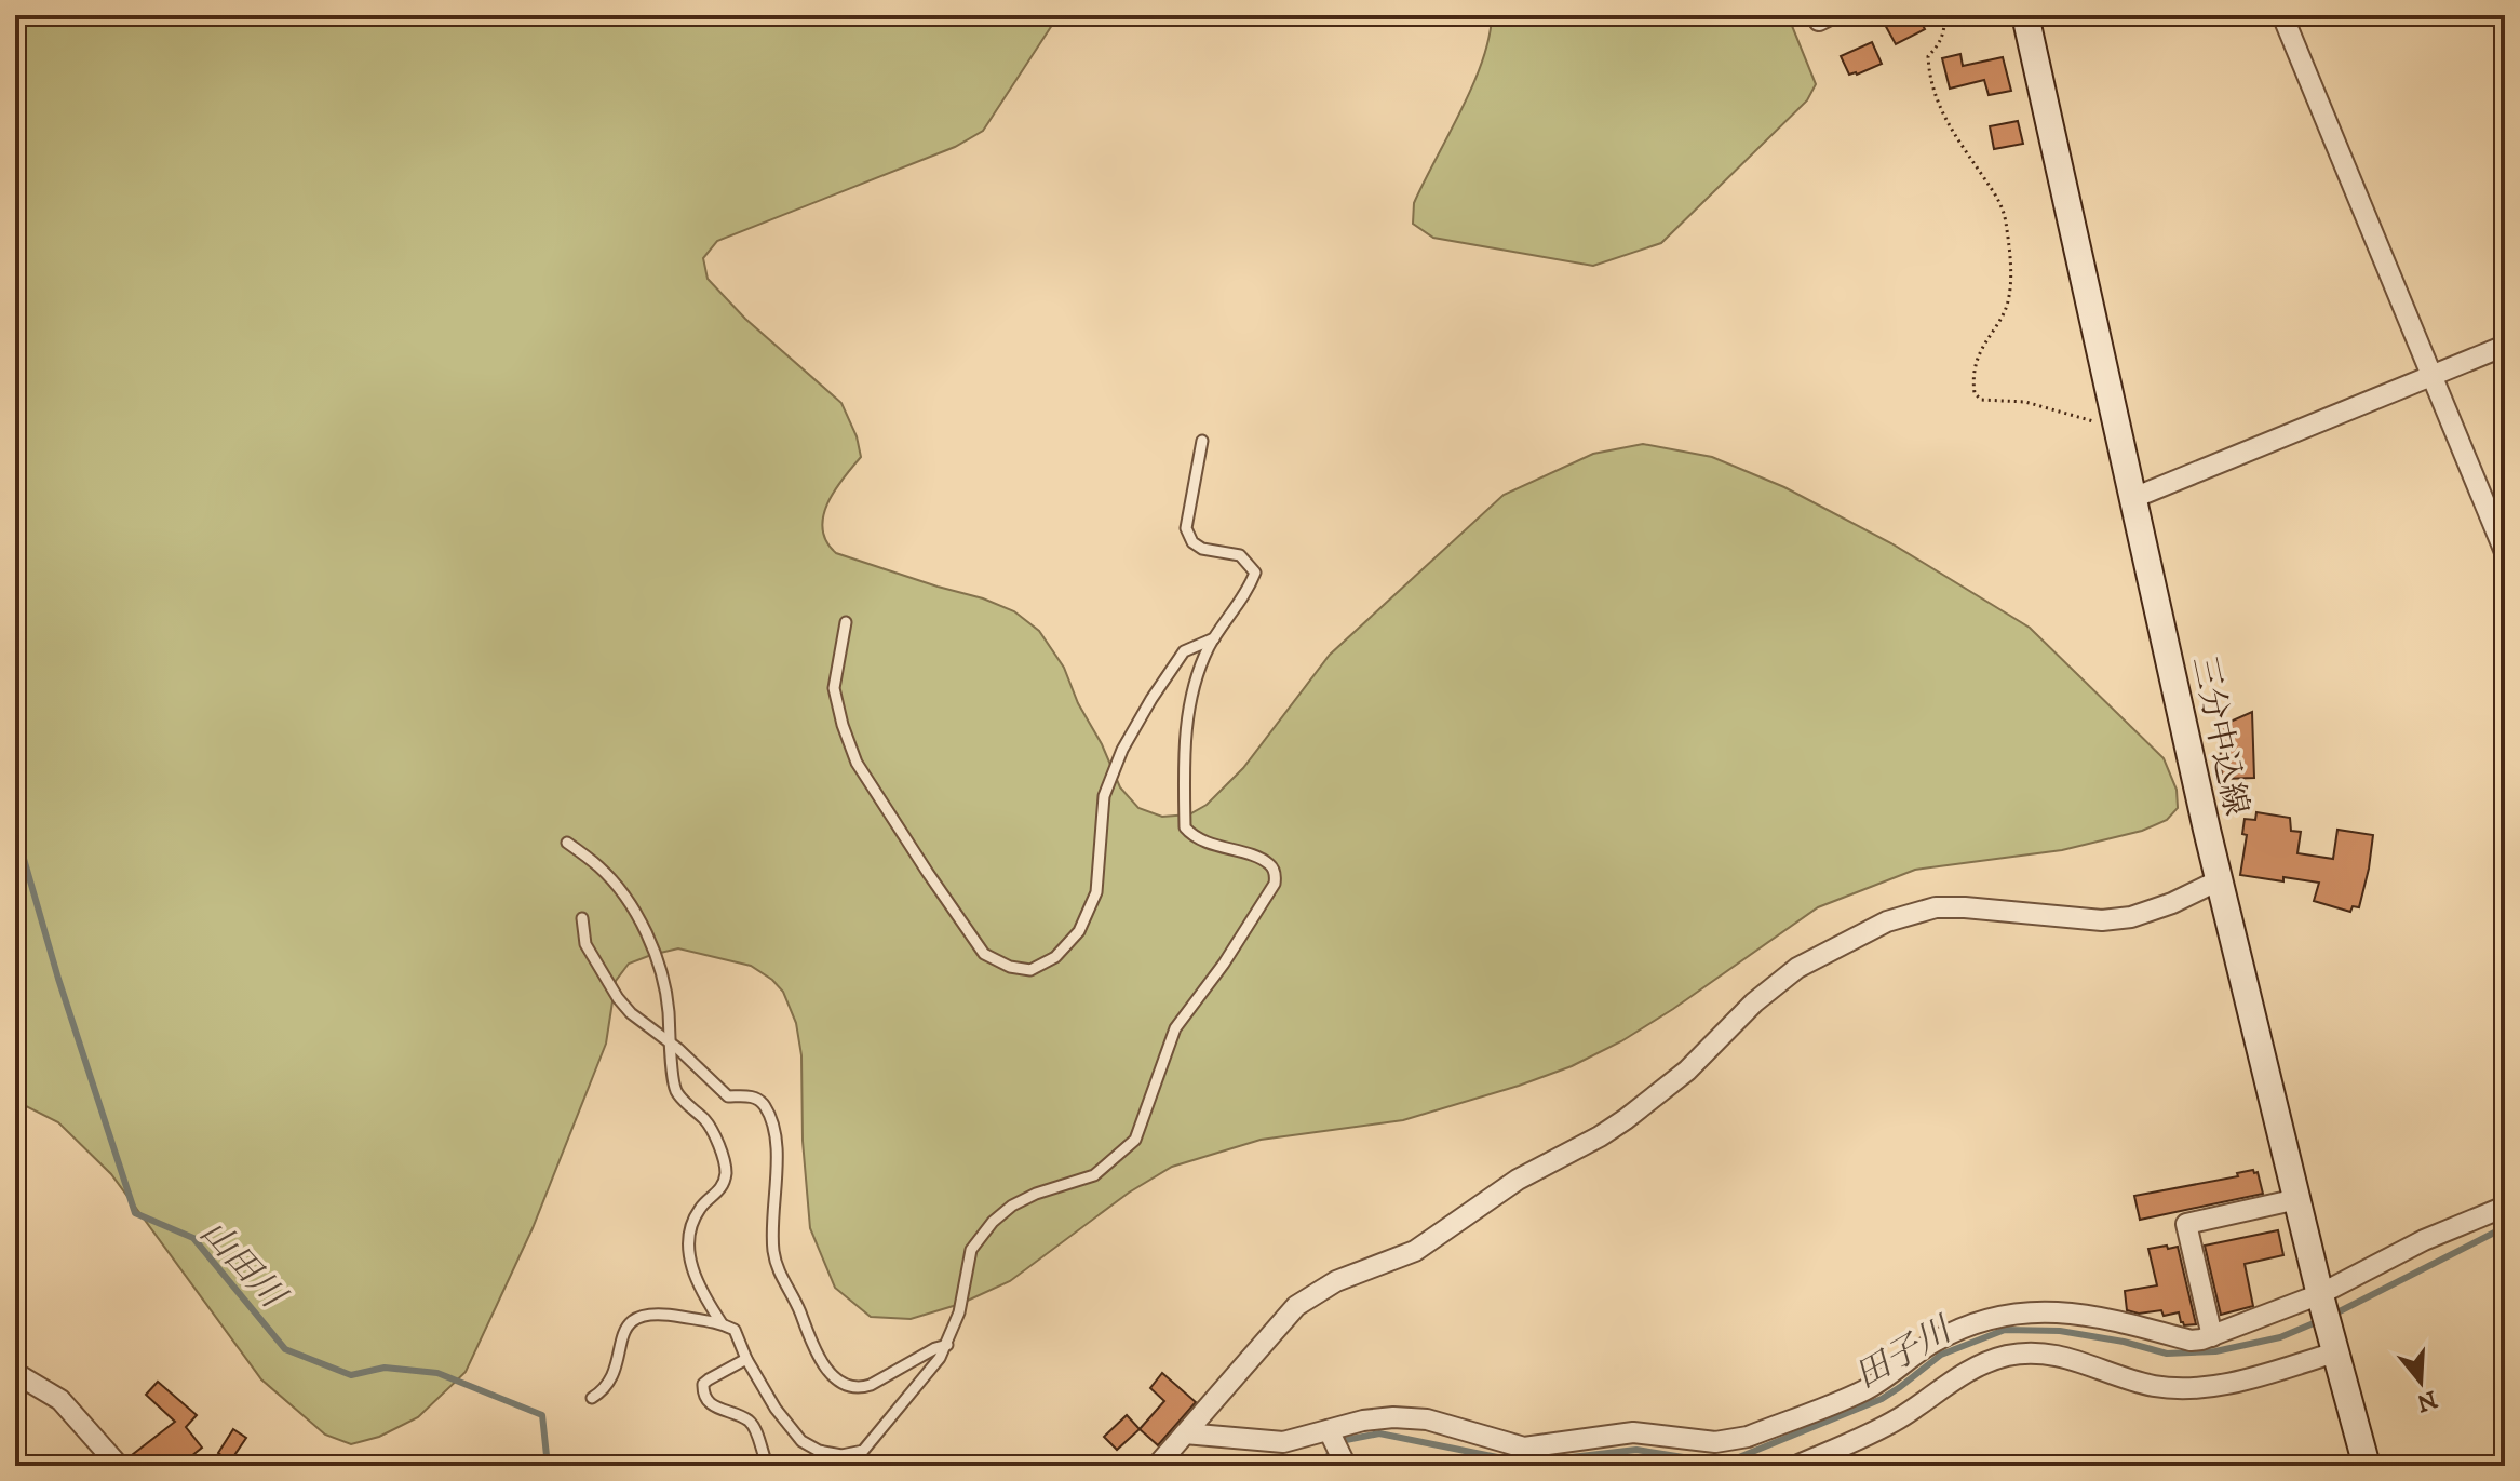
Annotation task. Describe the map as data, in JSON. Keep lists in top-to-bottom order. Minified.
{"streets":{"main road":["三分中込線"]},"water":["山田川","田子川"],"north":"bottom"}
